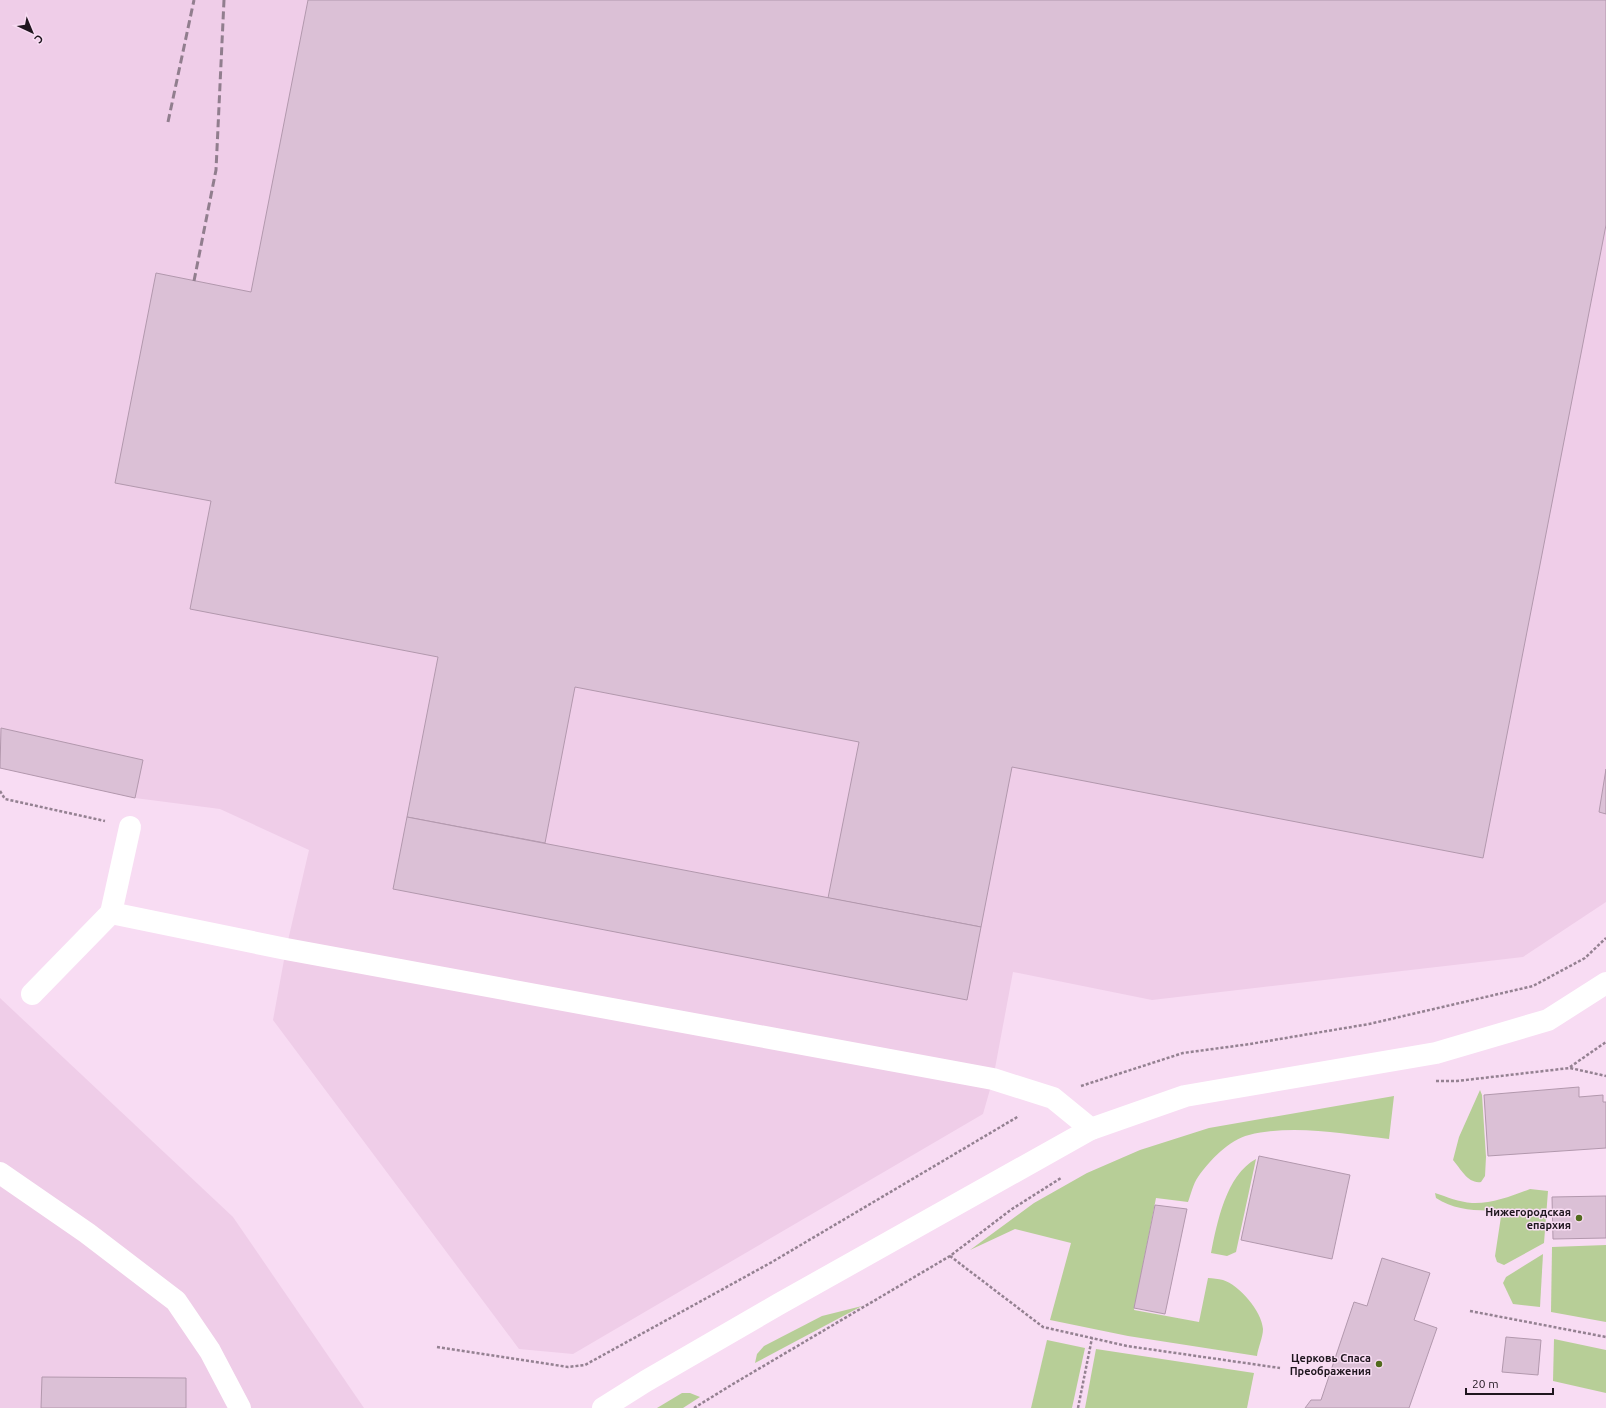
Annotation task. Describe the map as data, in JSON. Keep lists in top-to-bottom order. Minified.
{"places":["Нижегородская епархия","Церковь Спаса Преображения"],"scale_bar":"20 m","north":"bottom right"}
